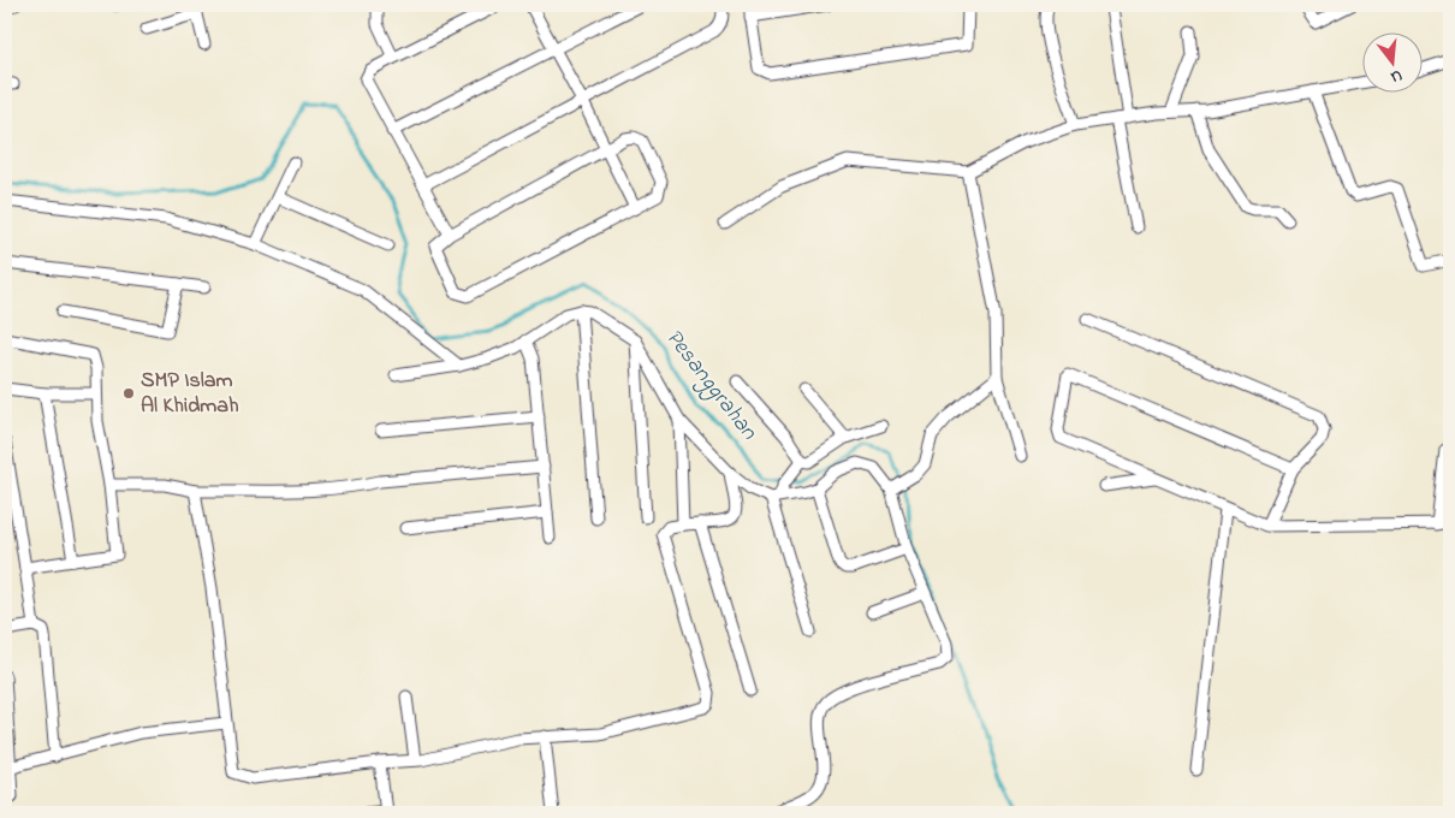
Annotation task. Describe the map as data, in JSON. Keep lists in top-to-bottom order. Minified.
{"water":["Pesanggrahan"],"places":["SMP Islam Al Khidmah"],"north":"bottom"}
